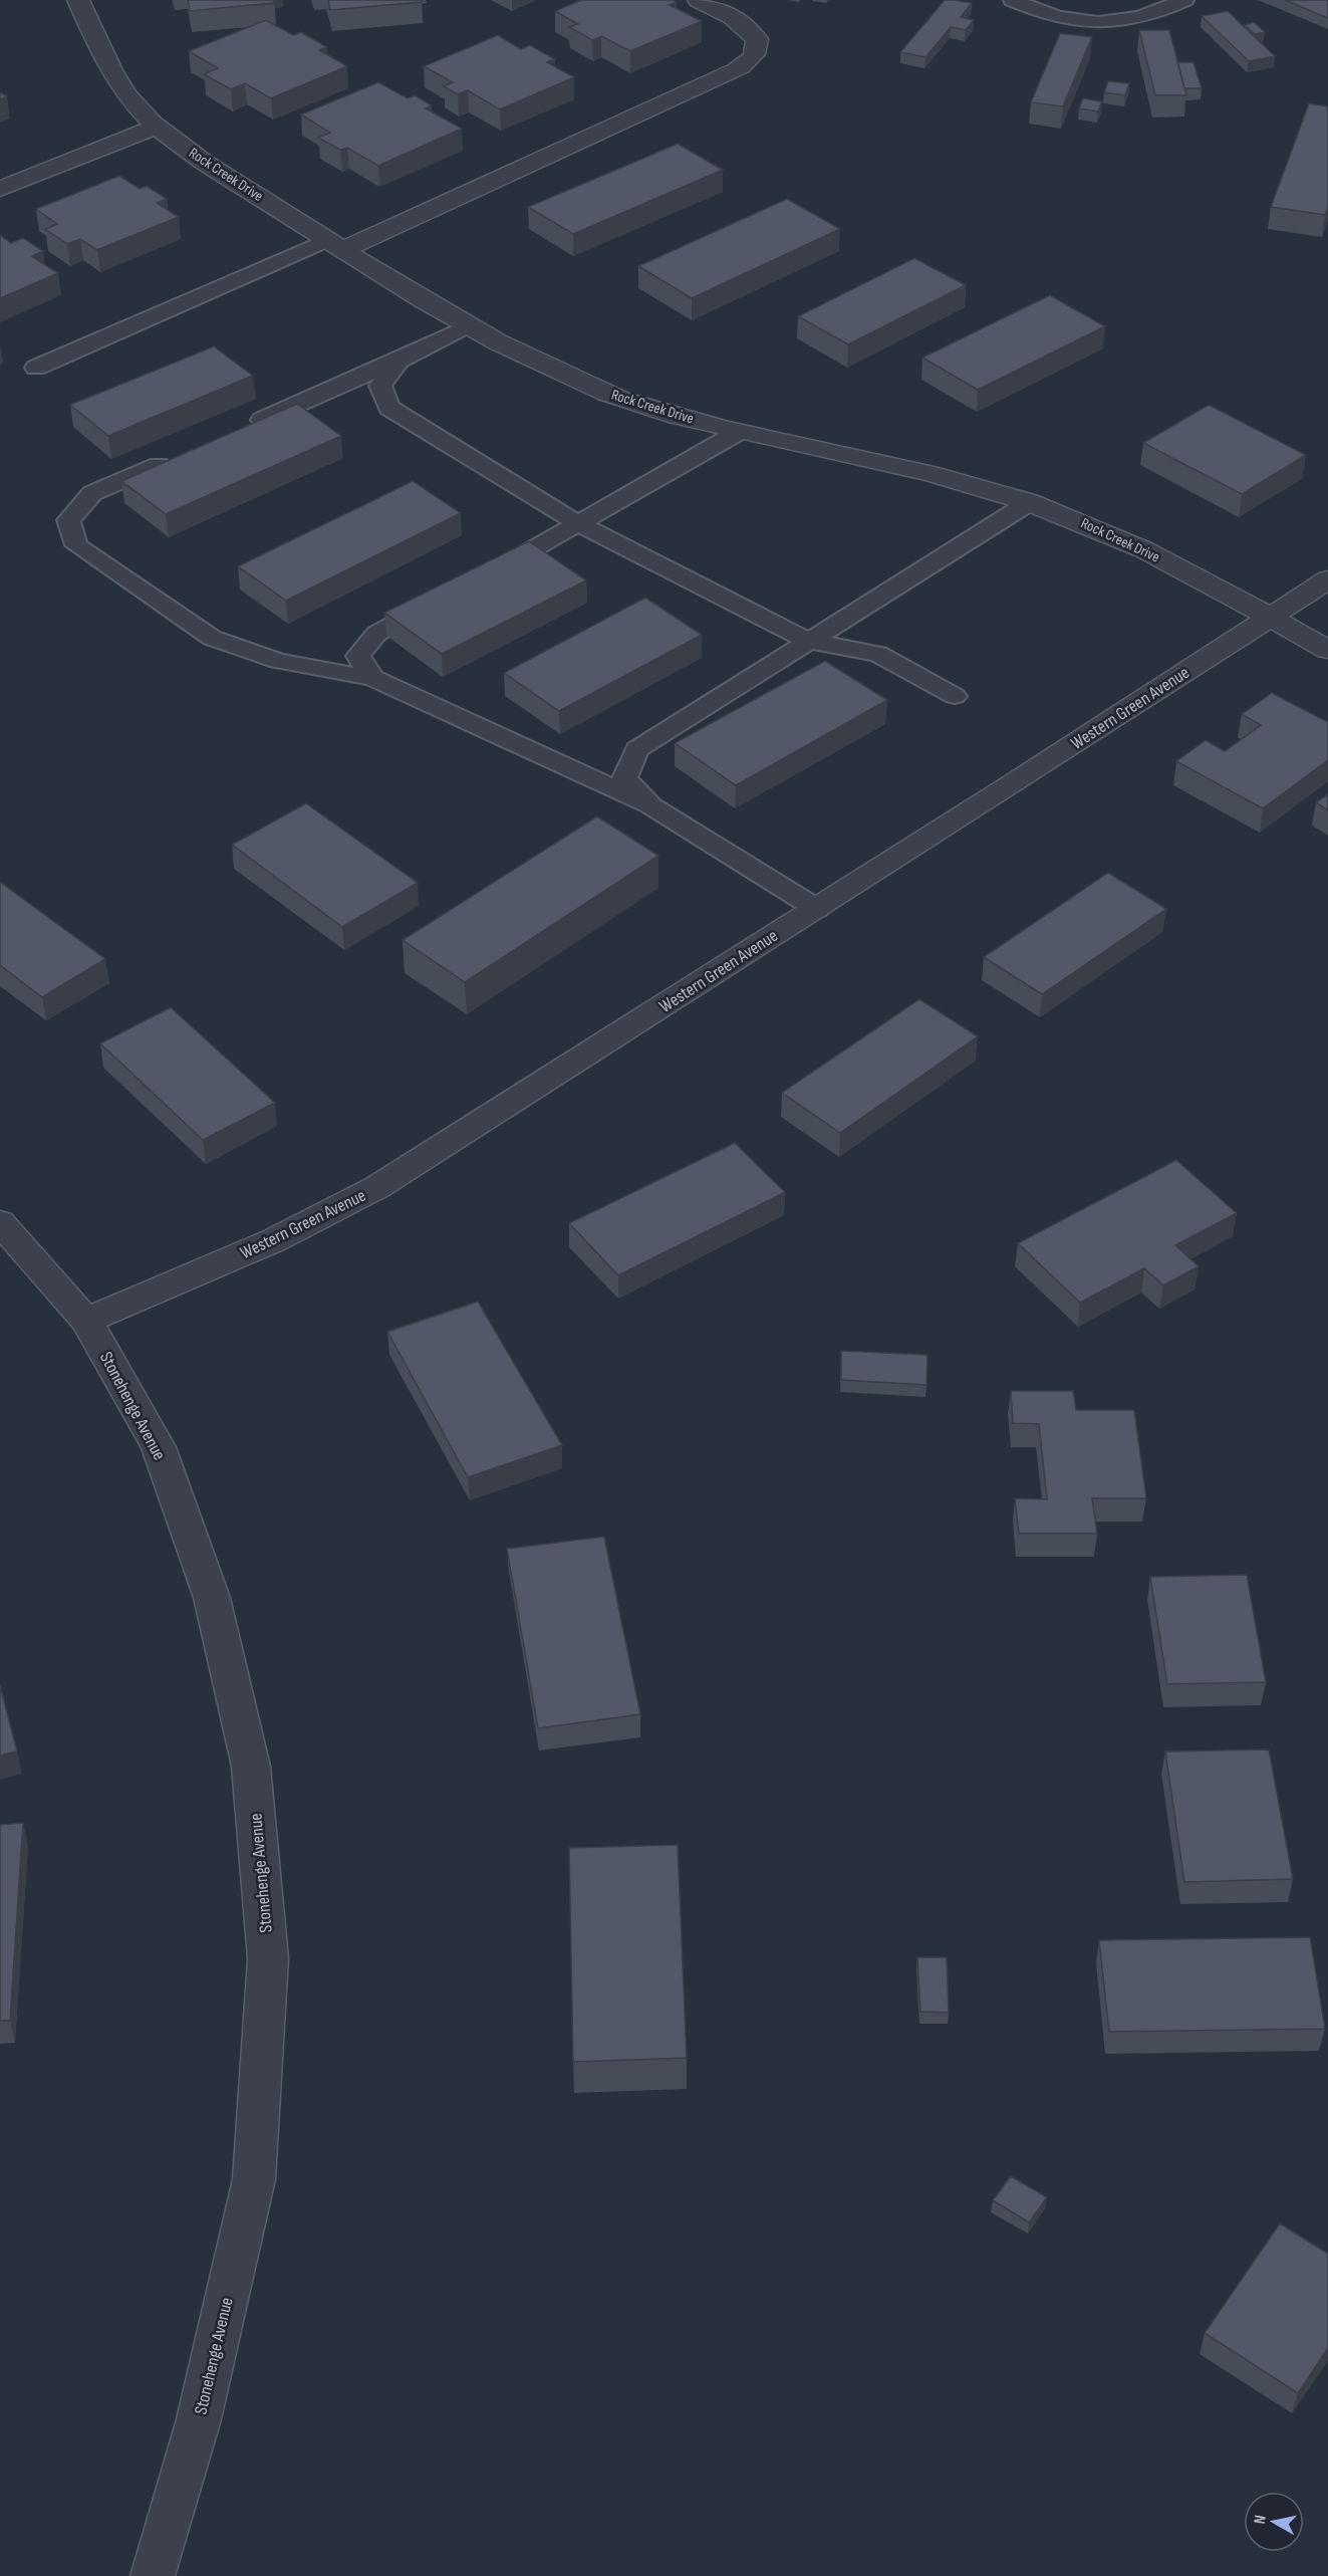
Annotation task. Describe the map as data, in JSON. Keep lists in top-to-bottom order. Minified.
{"streets":{"street":["Rock Creek Drive","Western Green Avenue","Stonehenge Avenue"]},"crossings":[["Rock Creek Drive","Western Green Avenue"],["Western Green Avenue","Stonehenge Avenue"]],"north":"left"}
